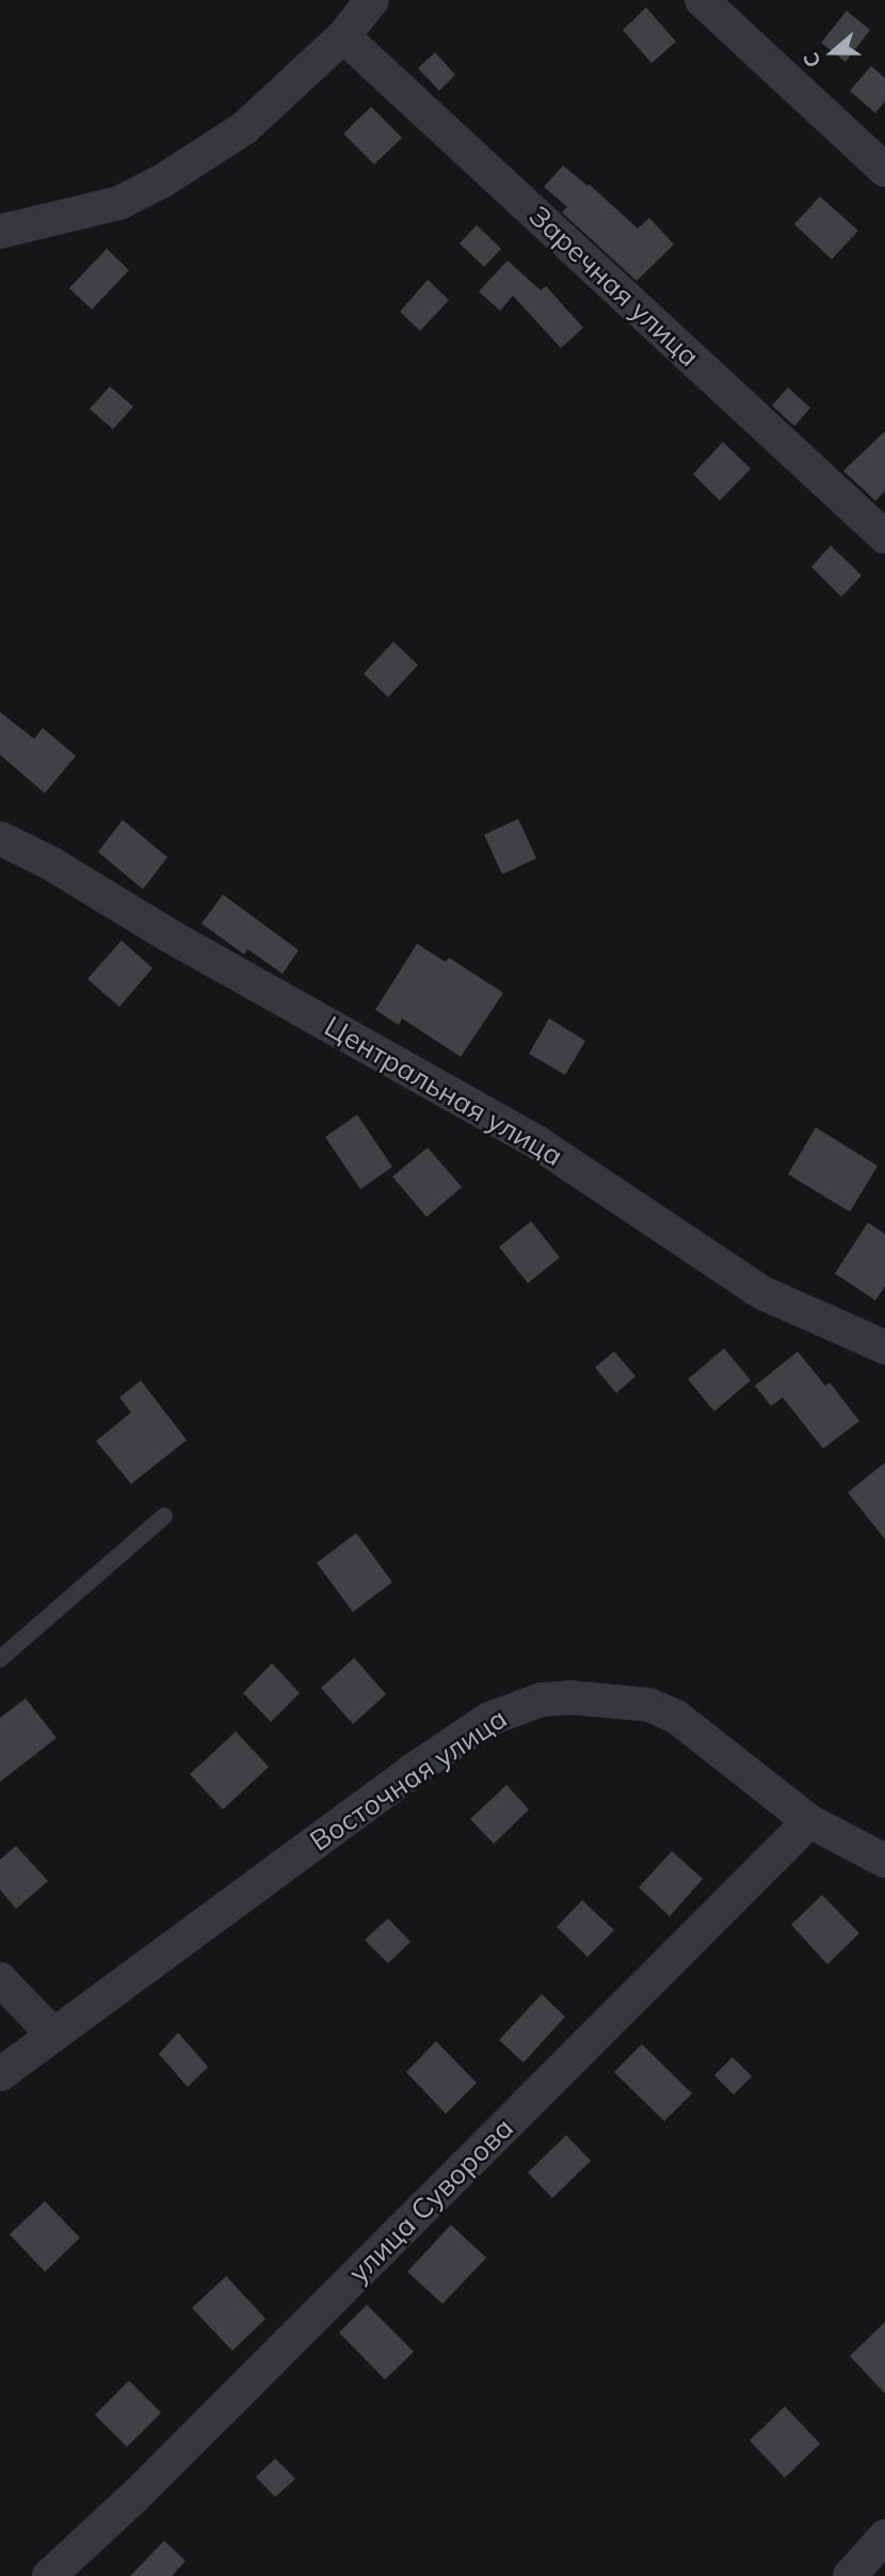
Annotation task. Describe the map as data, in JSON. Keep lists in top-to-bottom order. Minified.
{"streets":{"street":["Заречная улица","Центральная улица","Восточная улица","улица Суворова"]},"crossings":[["Восточная улица","улица Суворова"]],"north":"left"}
